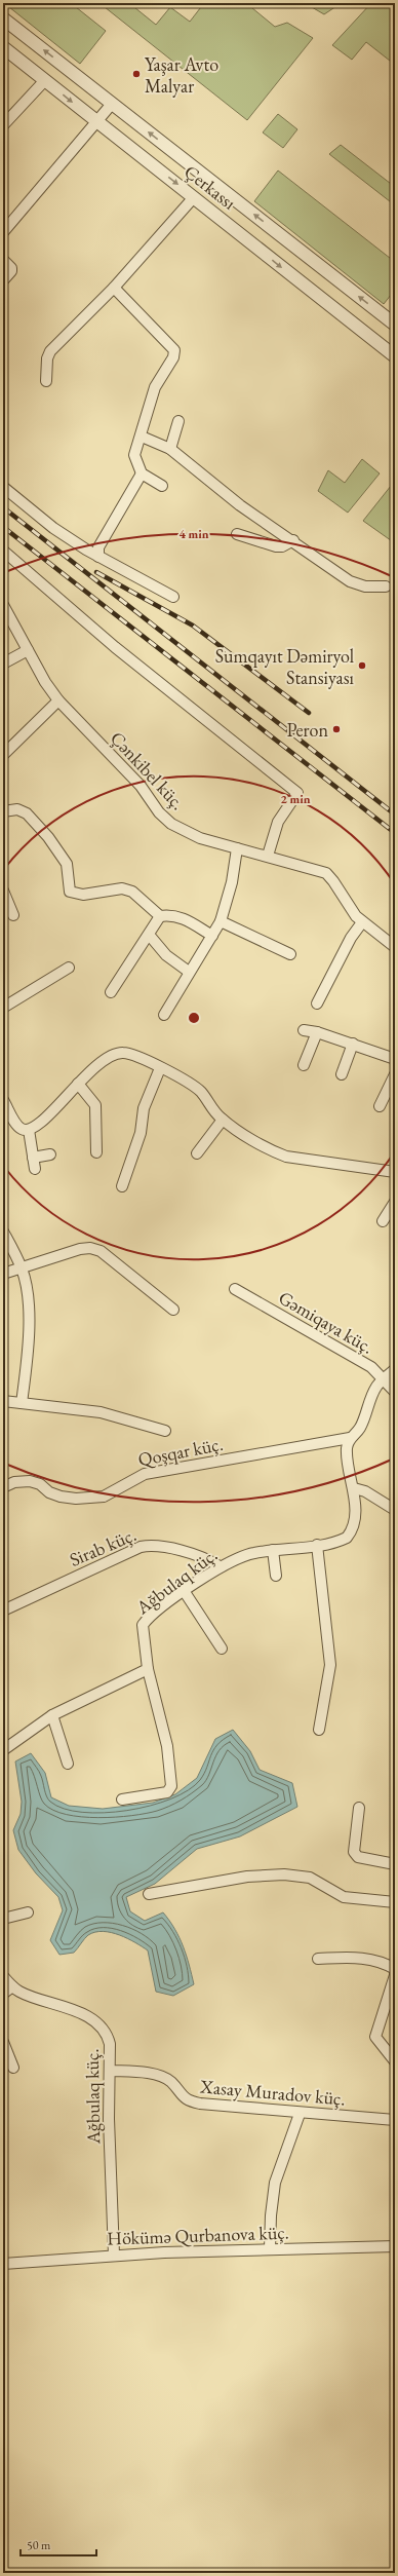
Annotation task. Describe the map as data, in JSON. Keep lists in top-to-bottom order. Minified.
{"streets":{"street":["Çerkassı","Çənkibel küç.","Gəmiqaya küç.","Qoşqar küç.","Sirab küç.","Ağbulaq küç.","Xasay Muradov küç.","Hökümə Qurbanova küç."]},"crossings":[["Qoşqar küç.","Ağbulaq küç."],["Sirab küç.","Ağbulaq küç."],["Ağbulaq küç.","Xasay Muradov küç."],["Ağbulaq küç.","Hökümə Qurbanova küç."]],"places":["Yaşar Avto Malyar","Sumqayıt Dəmiryol Stansiyası","Peron"],"scale_bar":"50 m","rings":["4 min","2 min"]}
